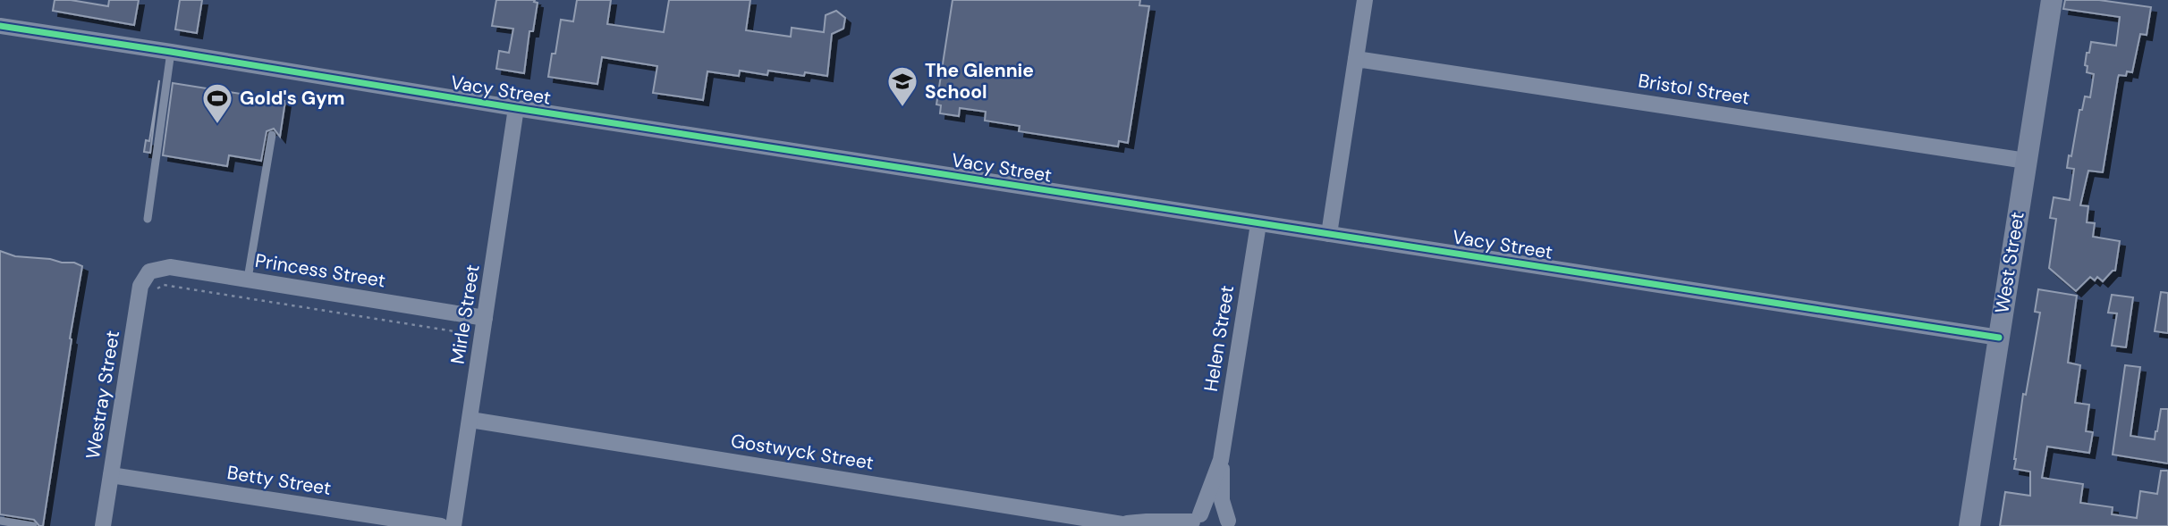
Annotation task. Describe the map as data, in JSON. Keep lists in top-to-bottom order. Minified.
{"streets":{"main road":["West Street"],"street":["Bristol Street","Vacy Street","Princess Street","Mirle Street","Helen Street","Westray Street","Gostwyck Street","Betty Street"]},"crossings":[["Bristol Street","West Street"],["Vacy Street","West Street"],["Vacy Street","Mirle Street"],["Vacy Street","Helen Street"],["Princess Street","Mirle Street"],["Princess Street","Westray Street"],["Mirle Street","Gostwyck Street"],["Helen Street","Gostwyck Street"],["Westray Street","Betty Street"]],"places":{"school or university":["The Glennie School"],"sports":["Gold's Gym"]}}
